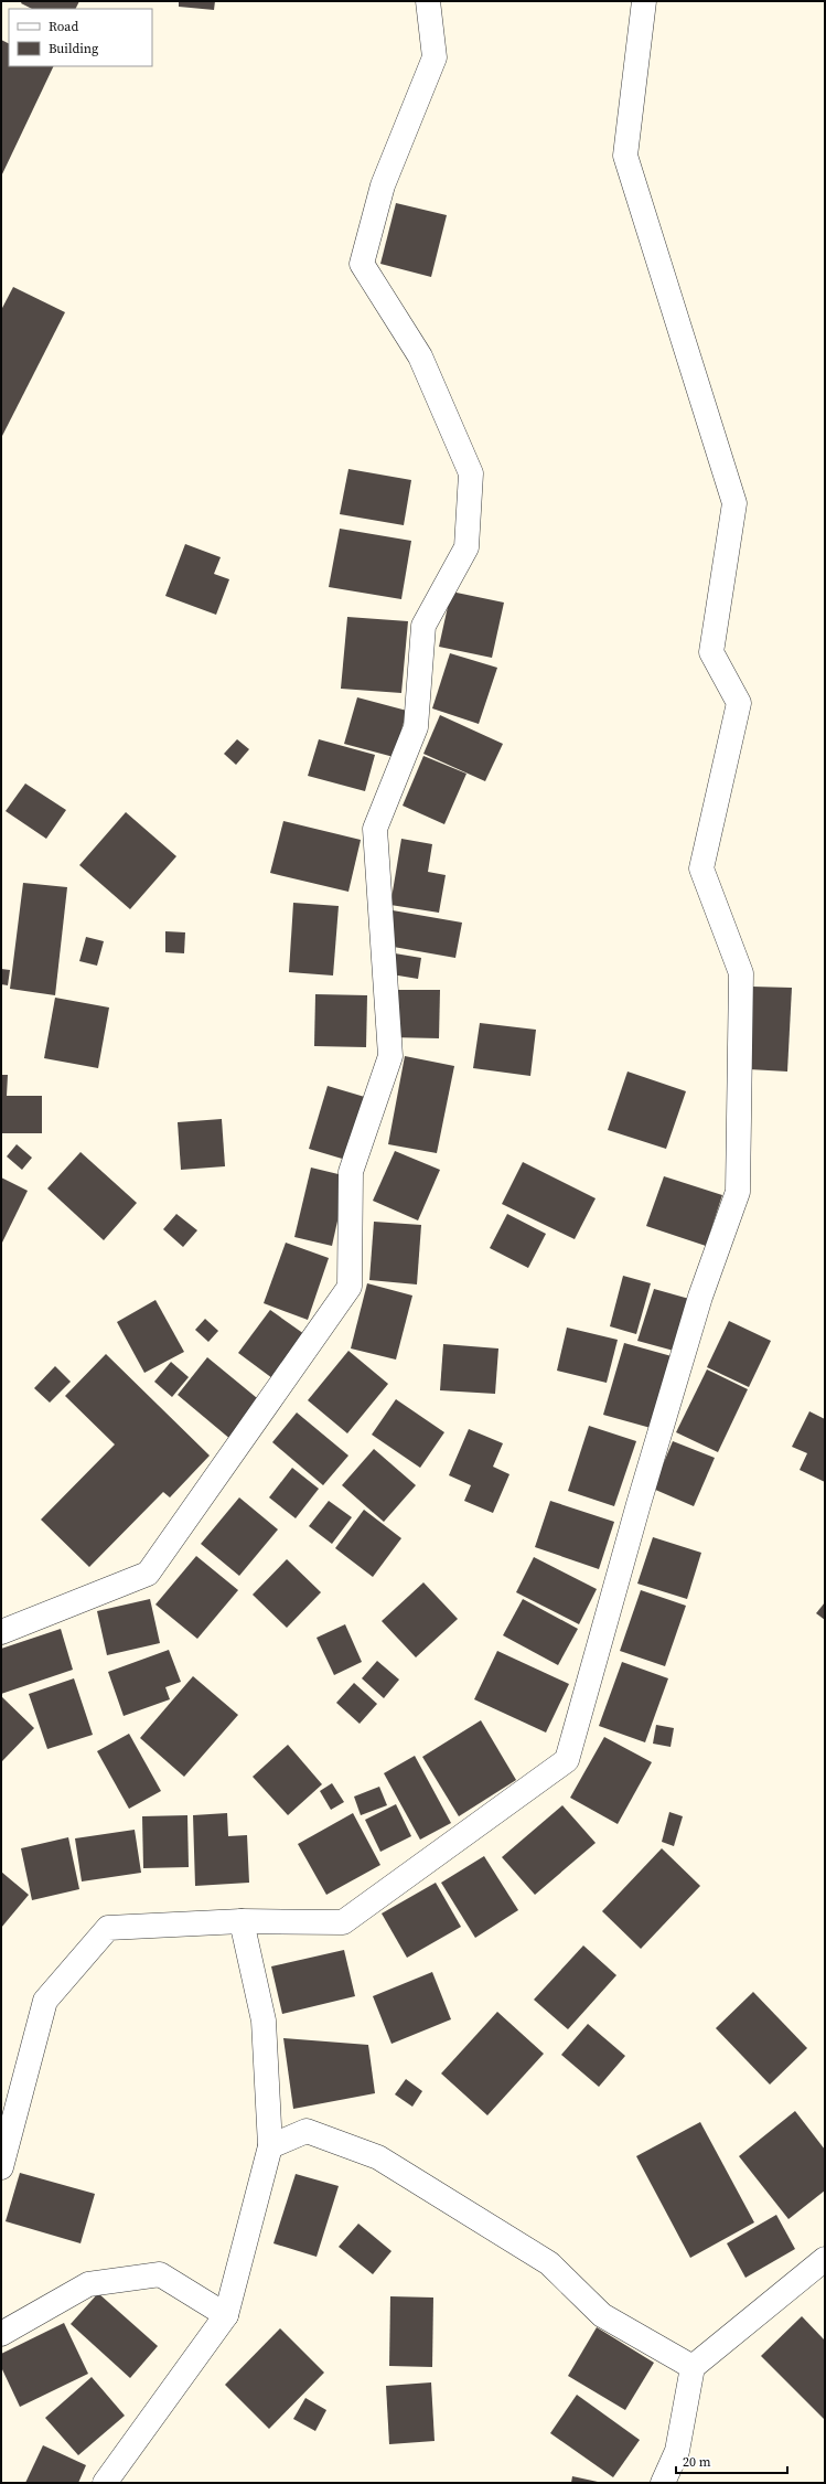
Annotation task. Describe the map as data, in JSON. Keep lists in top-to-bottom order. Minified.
{"legend":["Road","Building"],"scale_bar":"20 m"}
